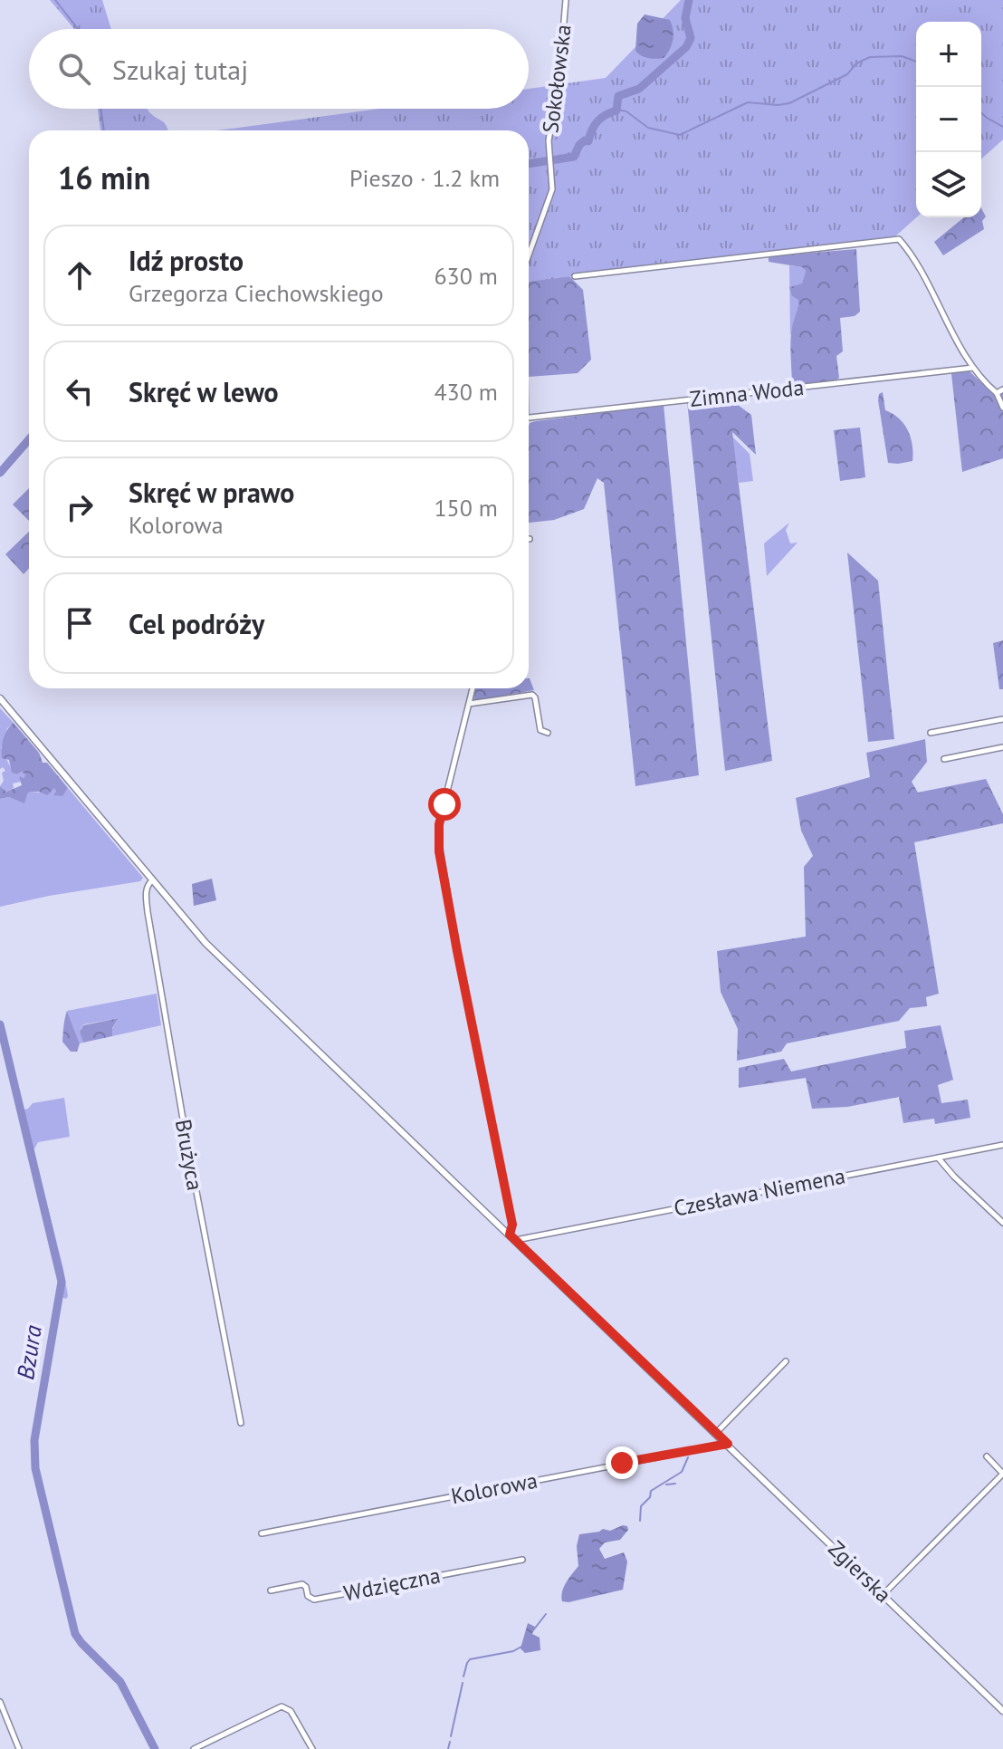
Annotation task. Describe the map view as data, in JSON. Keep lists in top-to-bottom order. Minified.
{"streets":{"main road":["Zgierska"],"street":["Sokołowska","Zimna Woda","Brużyca","Czesława Niemena","Kolorowa","Wdzięczna"]},"crossings":[["Brużyca","Zgierska"],["Czesława Niemena","Zgierska"],["Kolorowa","Zgierska"]],"water":["Bzura"],"page":{"map_buttons":["+","−"],"search":"Szukaj tutaj","heading":["16 min","Pieszo · 1.2 km"],"list":[["Idź prosto","Grzegorza Ciechowskiego","630 m"],["Skręć w lewo","430 m"],["Skręć w prawo","Kolorowa","150 m"],"Cel podróży"]}}
